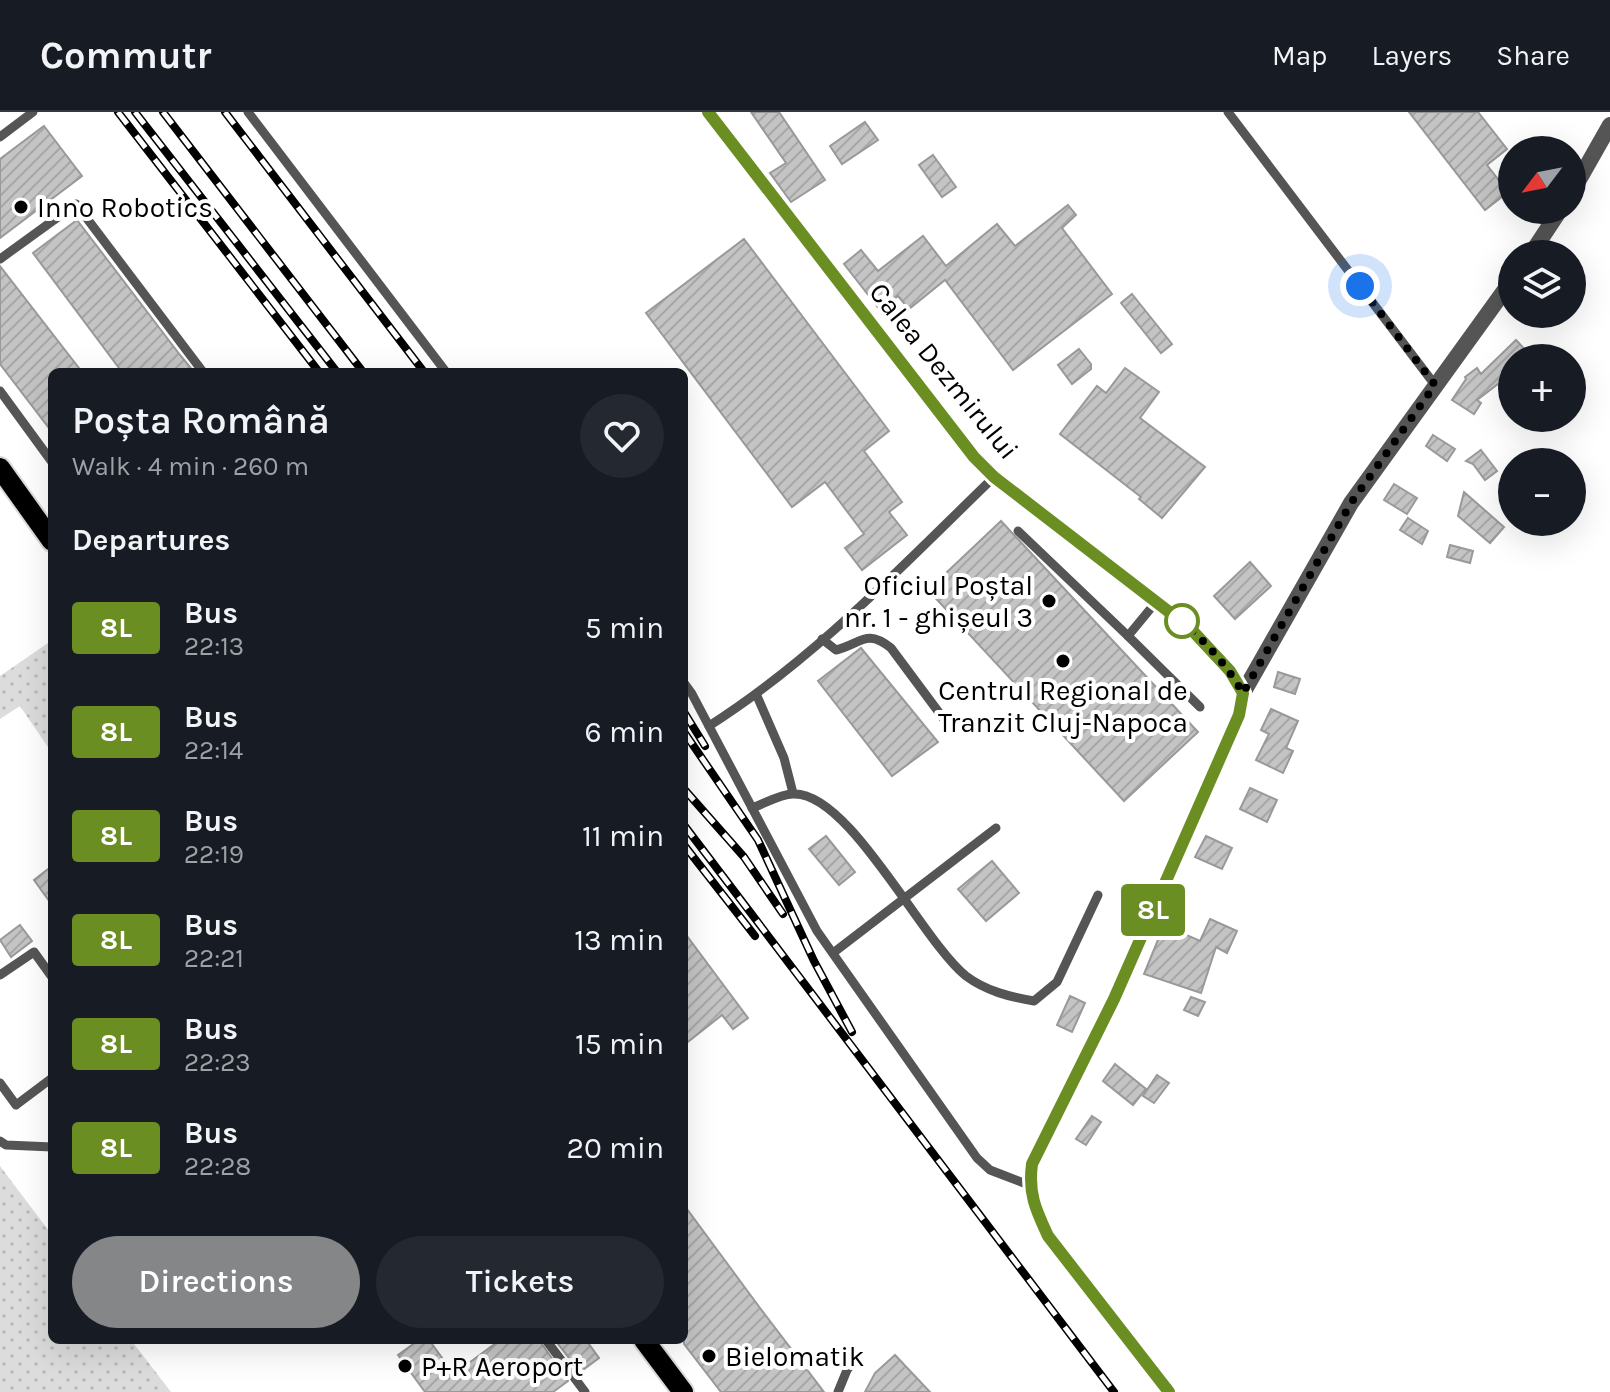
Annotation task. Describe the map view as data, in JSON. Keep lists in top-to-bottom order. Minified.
{"streets":{"main road":["Calea Dezmirului"]},"places":["Inno Robotics","Oficiul Poștal nr. 1 - ghișeul 3","Centrul Regional de Tranzit Cluj-Napoca","Bielomatik","P+R Aeroport"],"lines":["bus line 8L"],"north":"bottom left","page":{"header":"Commutr","nav":["Map","Layers","Share"],"on_map":"8L","map_buttons":["+","−"],"heading":[["Poșta Română","Walk · 4 min · 260 m"],"Departures"],"list":[{"mark":"8L","name":"Bus","note":"22:13","value":"5 min"},{"mark":"8L","name":"Bus","note":"22:14","value":"6 min"},{"mark":"8L","name":"Bus","note":"22:19","value":"11 min"},{"mark":"8L","name":"Bus","note":"22:21","value":"13 min"},{"mark":"8L","name":"Bus","note":"22:23","value":"15 min"},{"mark":"8L","name":"Bus","note":"22:28","value":"20 min"}],"buttons":["Directions","Tickets"]}}
